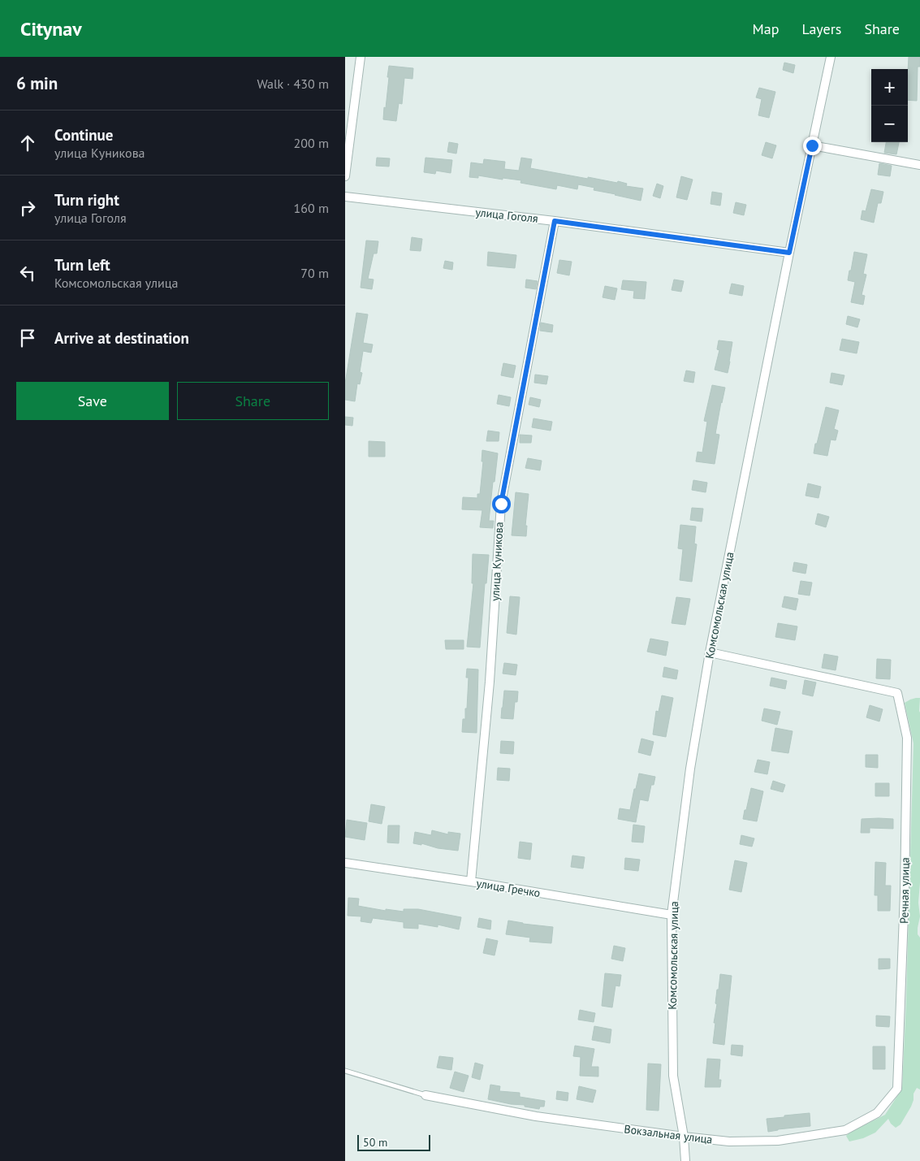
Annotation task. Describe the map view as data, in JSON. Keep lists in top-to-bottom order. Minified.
{"streets":{"street":["улица Гоголя","улица Куникова","Комсомольская улица","улица Гречко","Речная улица","Вокзальная улица"]},"crossings":[["улица Гоголя","улица Куникова"],["улица Гоголя","Комсомольская улица"],["улица Куникова","улица Гречко"],["Комсомольская улица","улица Гречко"],["Комсомольская улица","Речная улица"],["Комсомольская улица","Вокзальная улица"],["Речная улица","Вокзальная улица"]],"scale_bar":"50 m","page":{"header":"Citynav","nav":["Map","Layers","Share"],"heading":["6 min","Walk · 430 m"],"map_buttons":["+","−"],"list":[["Continue","улица Куникова","200 m"],["Turn right","улица Гоголя","160 m"],["Turn left","Комсомольская улица","70 m"],"Arrive at destination"],"buttons":["Save","Share"],"scale":"50 m"}}
